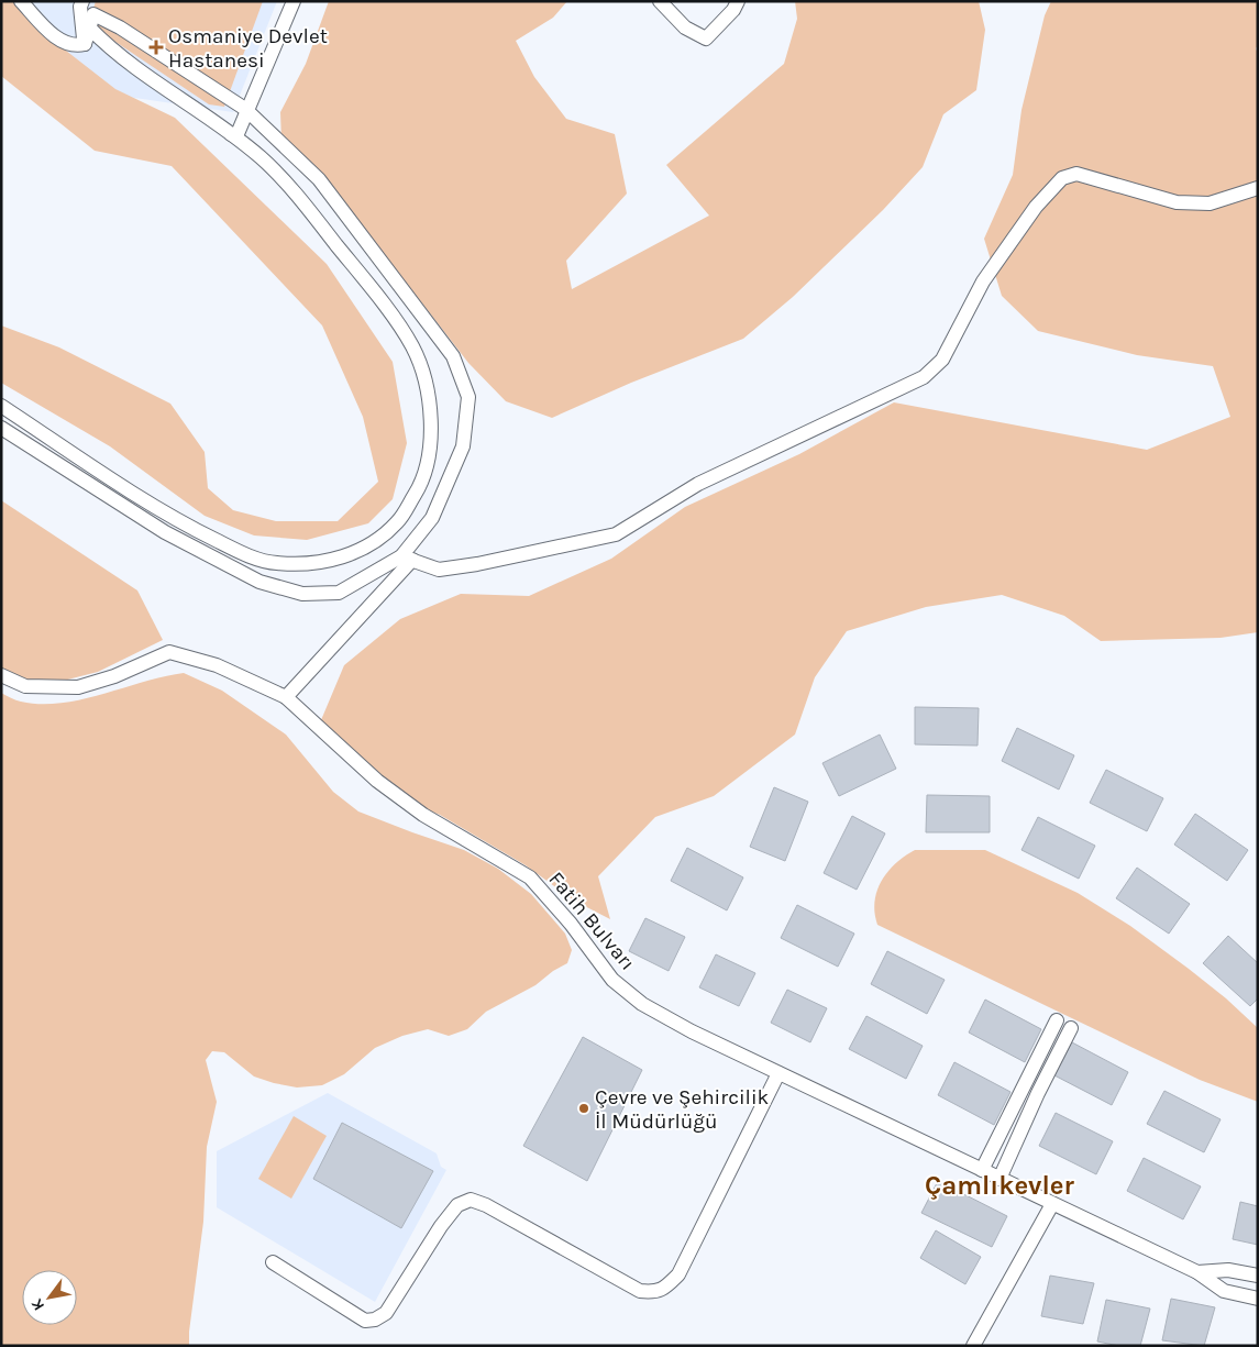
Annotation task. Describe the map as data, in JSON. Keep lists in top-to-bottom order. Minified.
{"streets":{"street":["Fatih Bulvarı"]},"districts":["Çamlıkevler"],"places":{"health":["Osmaniye Devlet Hastanesi"],"other":["Çevre ve Şehircilik İl Müdürlüğü"]},"north":"bottom left"}
